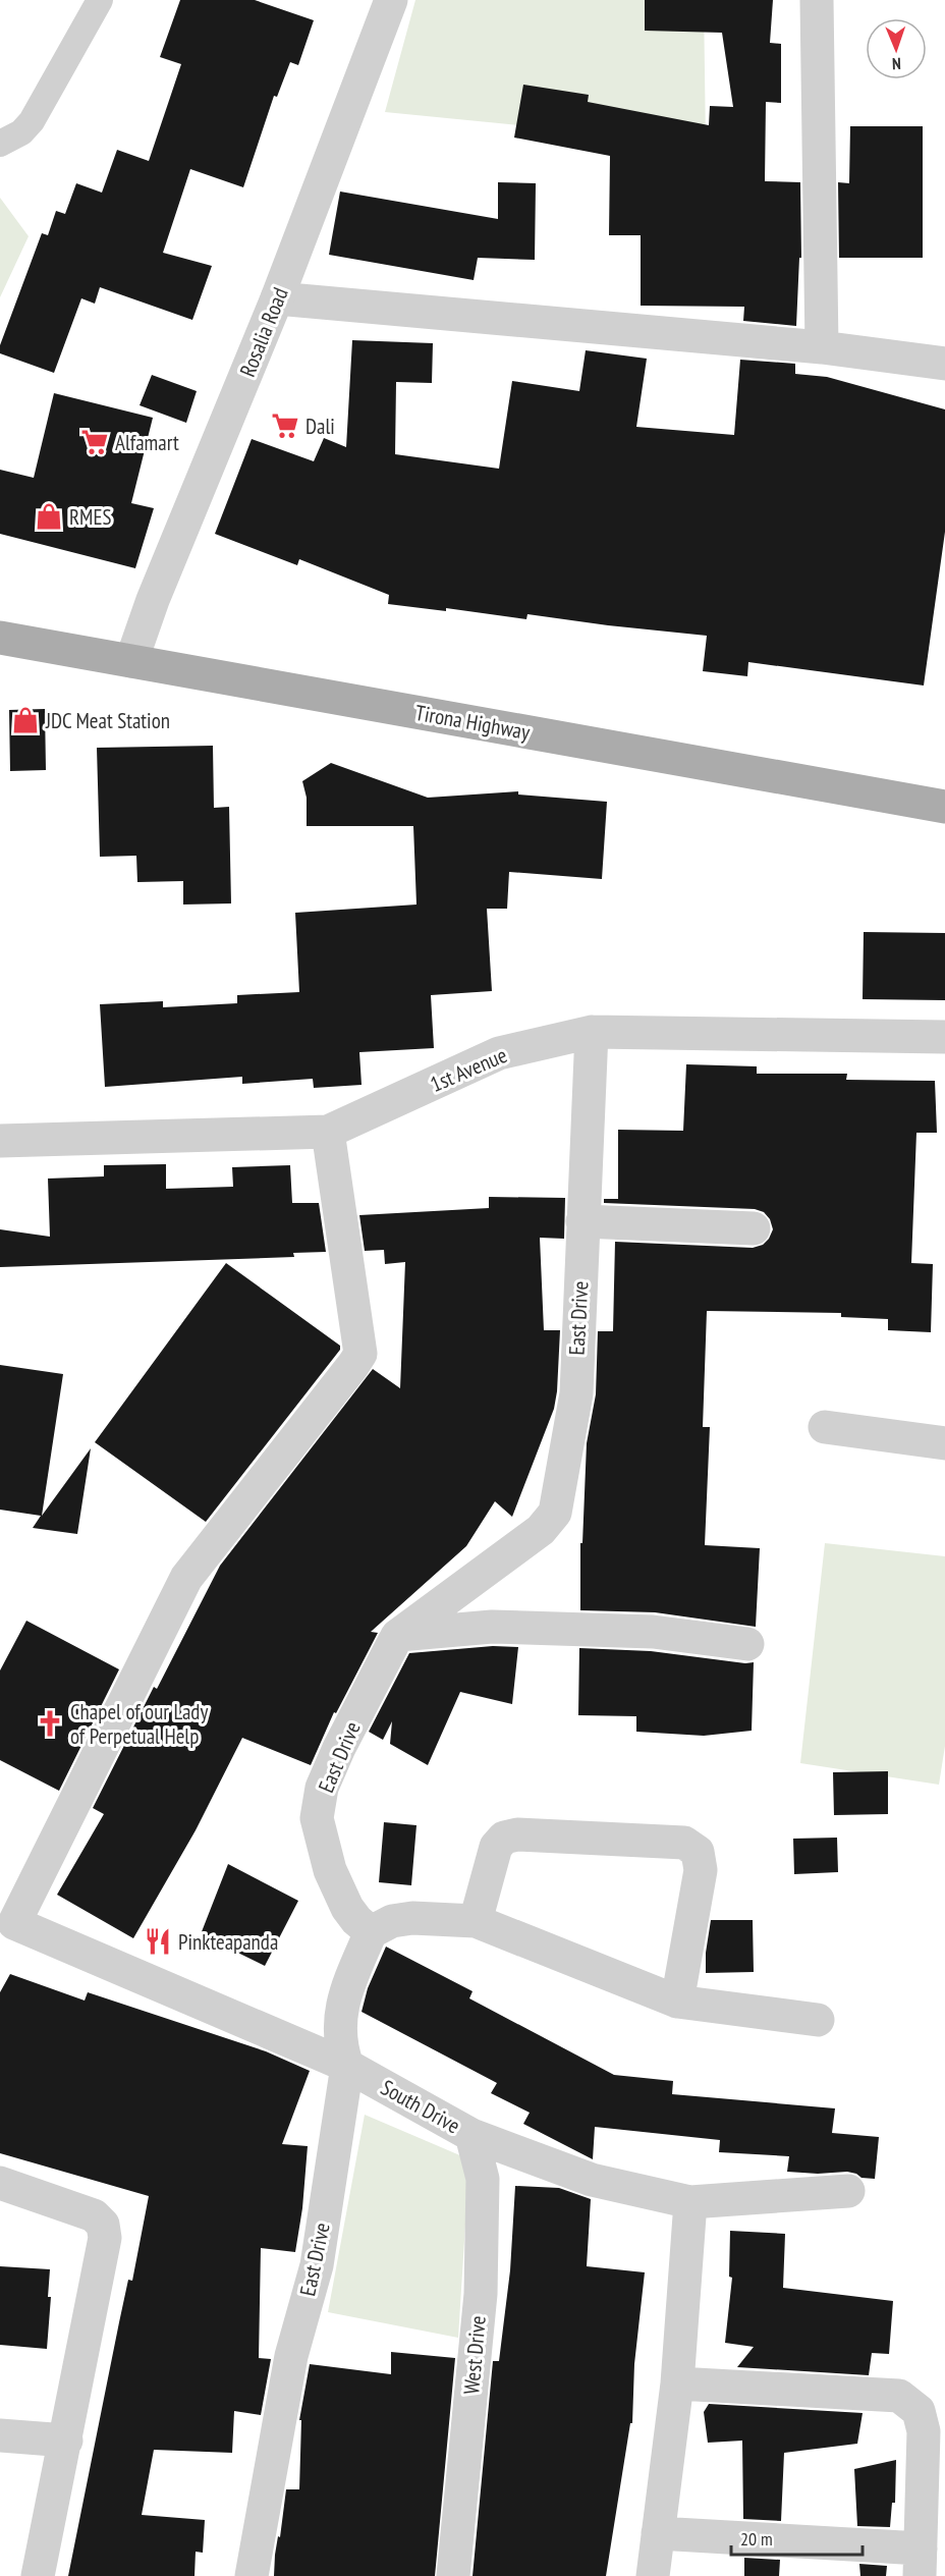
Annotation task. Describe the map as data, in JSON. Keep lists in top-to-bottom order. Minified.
{"streets":{"main road":["Tirona Highway"],"street":["Rosalia Road","1st Avenue","East Drive","South Drive","West Drive"]},"crossings":[["Rosalia Road","Tirona Highway"],["1st Avenue","East Drive"],["East Drive","South Drive"],["South Drive","West Drive"]],"places":{"supermarket":["Dali","Alfamart"],"shop":["RMES","JDC Meat Station"],"church":["Chapel of our Lady of Perpetual Help"],"restaurant":["Pinkteapanda"]},"scale_bar":"20 m","north":"bottom"}
